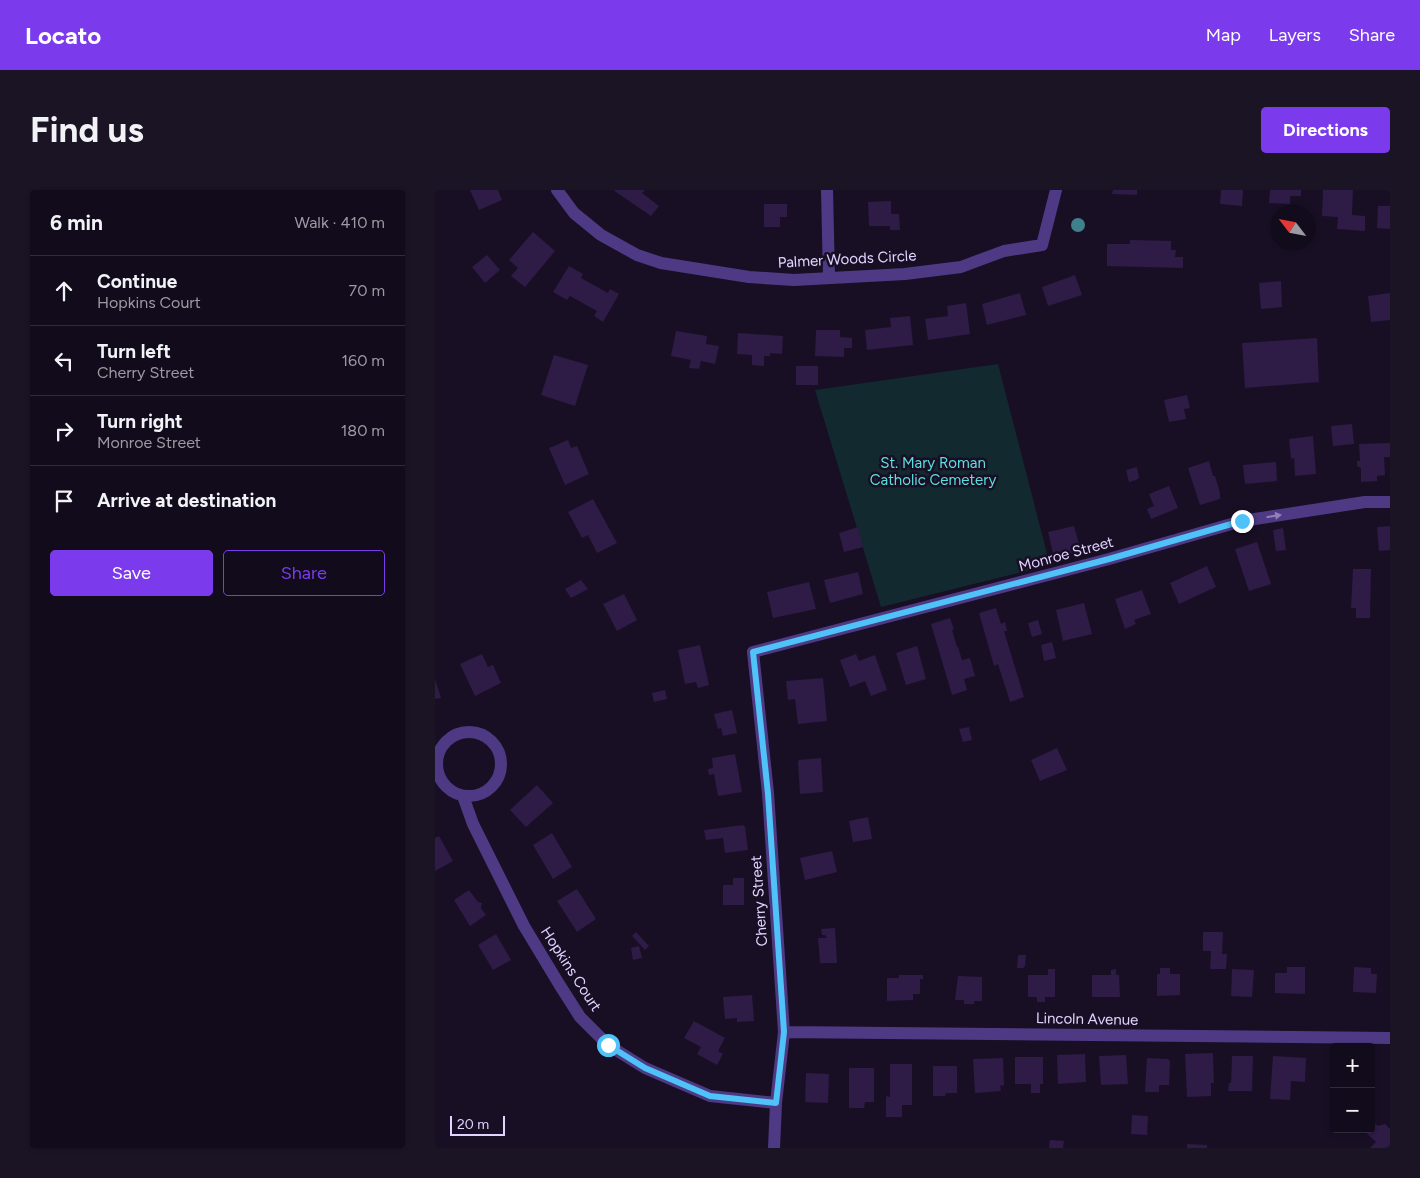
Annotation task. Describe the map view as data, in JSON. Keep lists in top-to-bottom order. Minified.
{"streets":{"street":["Palmer Woods Circle","Monroe Street","Cherry Street","Hopkins Court","Lincoln Avenue"]},"crossings":[["Monroe Street","Cherry Street"],["Cherry Street","Hopkins Court"],["Cherry Street","Lincoln Avenue"]],"one_way":["Monroe Street"],"parks":["St. Mary Roman Catholic Cemetery"],"scale_bar":"20 m","north":"top left","page":{"header":"Locato","nav":["Map","Layers","Share"],"buttons":["Directions",["Save","Share"]],"title":"Find us","heading":["6 min","Walk · 410 m"],"list":[["Continue","Hopkins Court","70 m"],["Turn left","Cherry Street","160 m"],["Turn right","Monroe Street","180 m"],"Arrive at destination"],"map_buttons":["+","−"],"scale":"20 m"}}
